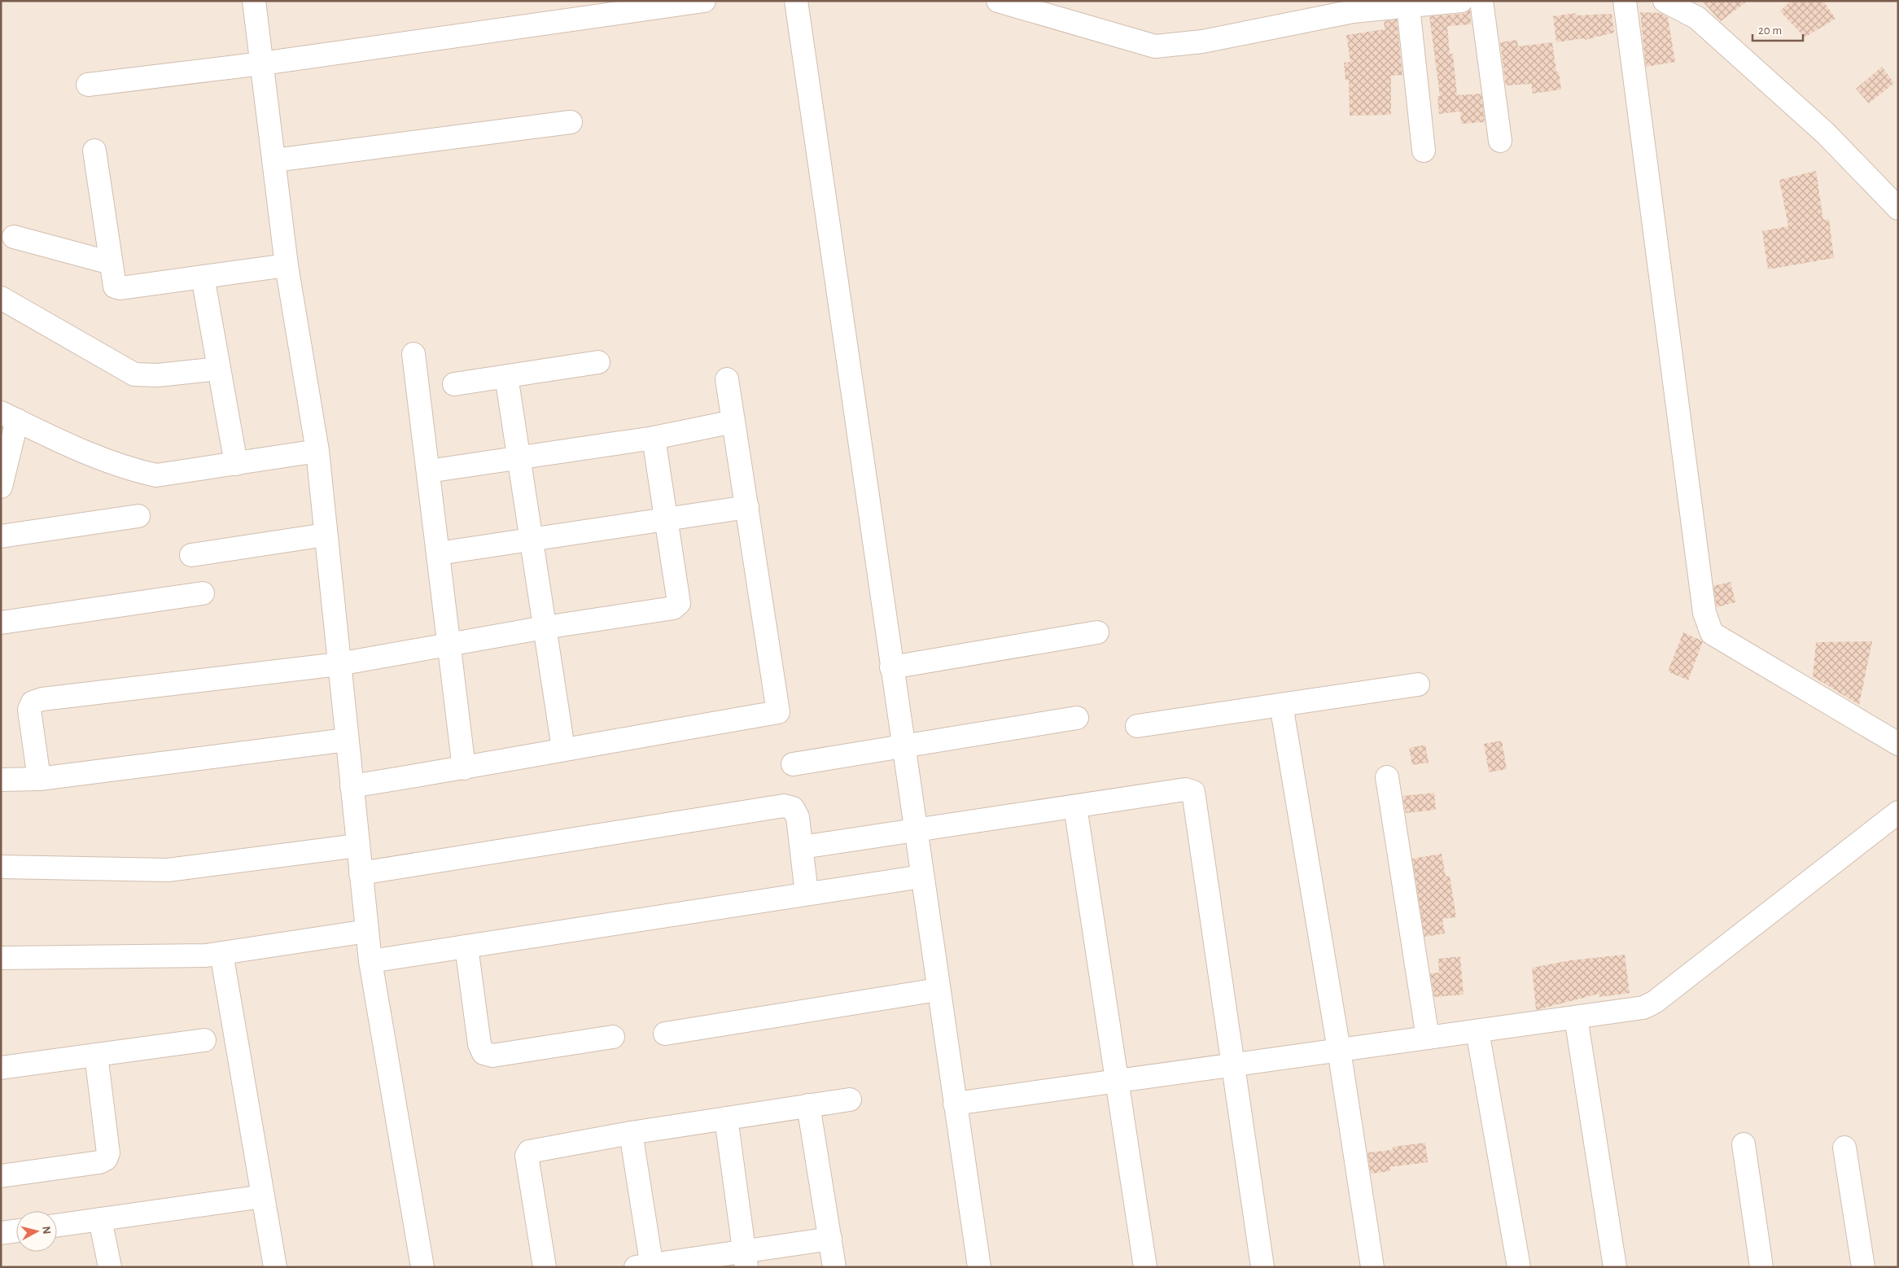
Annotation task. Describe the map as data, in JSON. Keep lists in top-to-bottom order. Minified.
{"scale_bar":"20 m","north":"right"}
